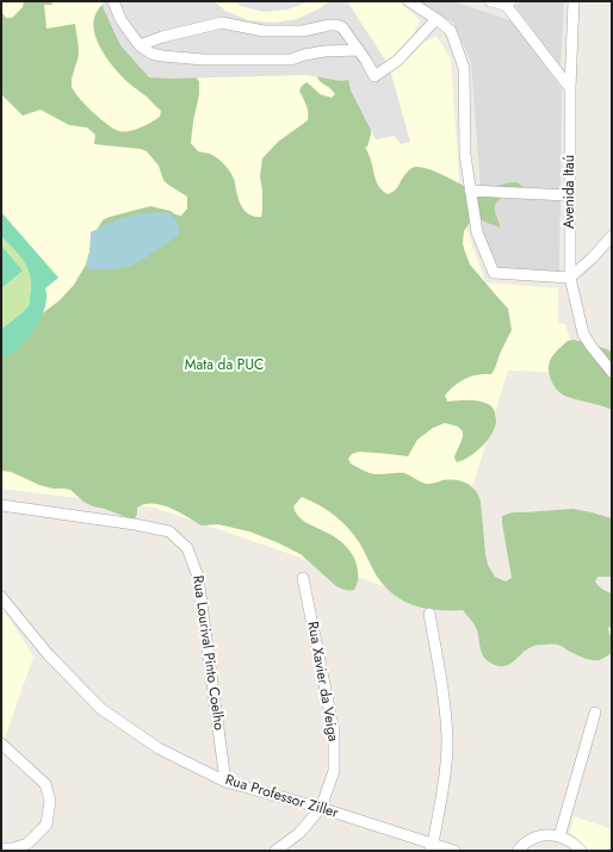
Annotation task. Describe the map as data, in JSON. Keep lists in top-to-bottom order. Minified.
{"streets":{"street":["Avenida Itaú","Rua Lourival Pinto Coelho","Rua Xavier da Veiga","Rua Professor Ziller"]},"crossings":[["Rua Lourival Pinto Coelho","Rua Professor Ziller"],["Rua Xavier da Veiga","Rua Professor Ziller"]],"parks":["Mata da PUC"]}
